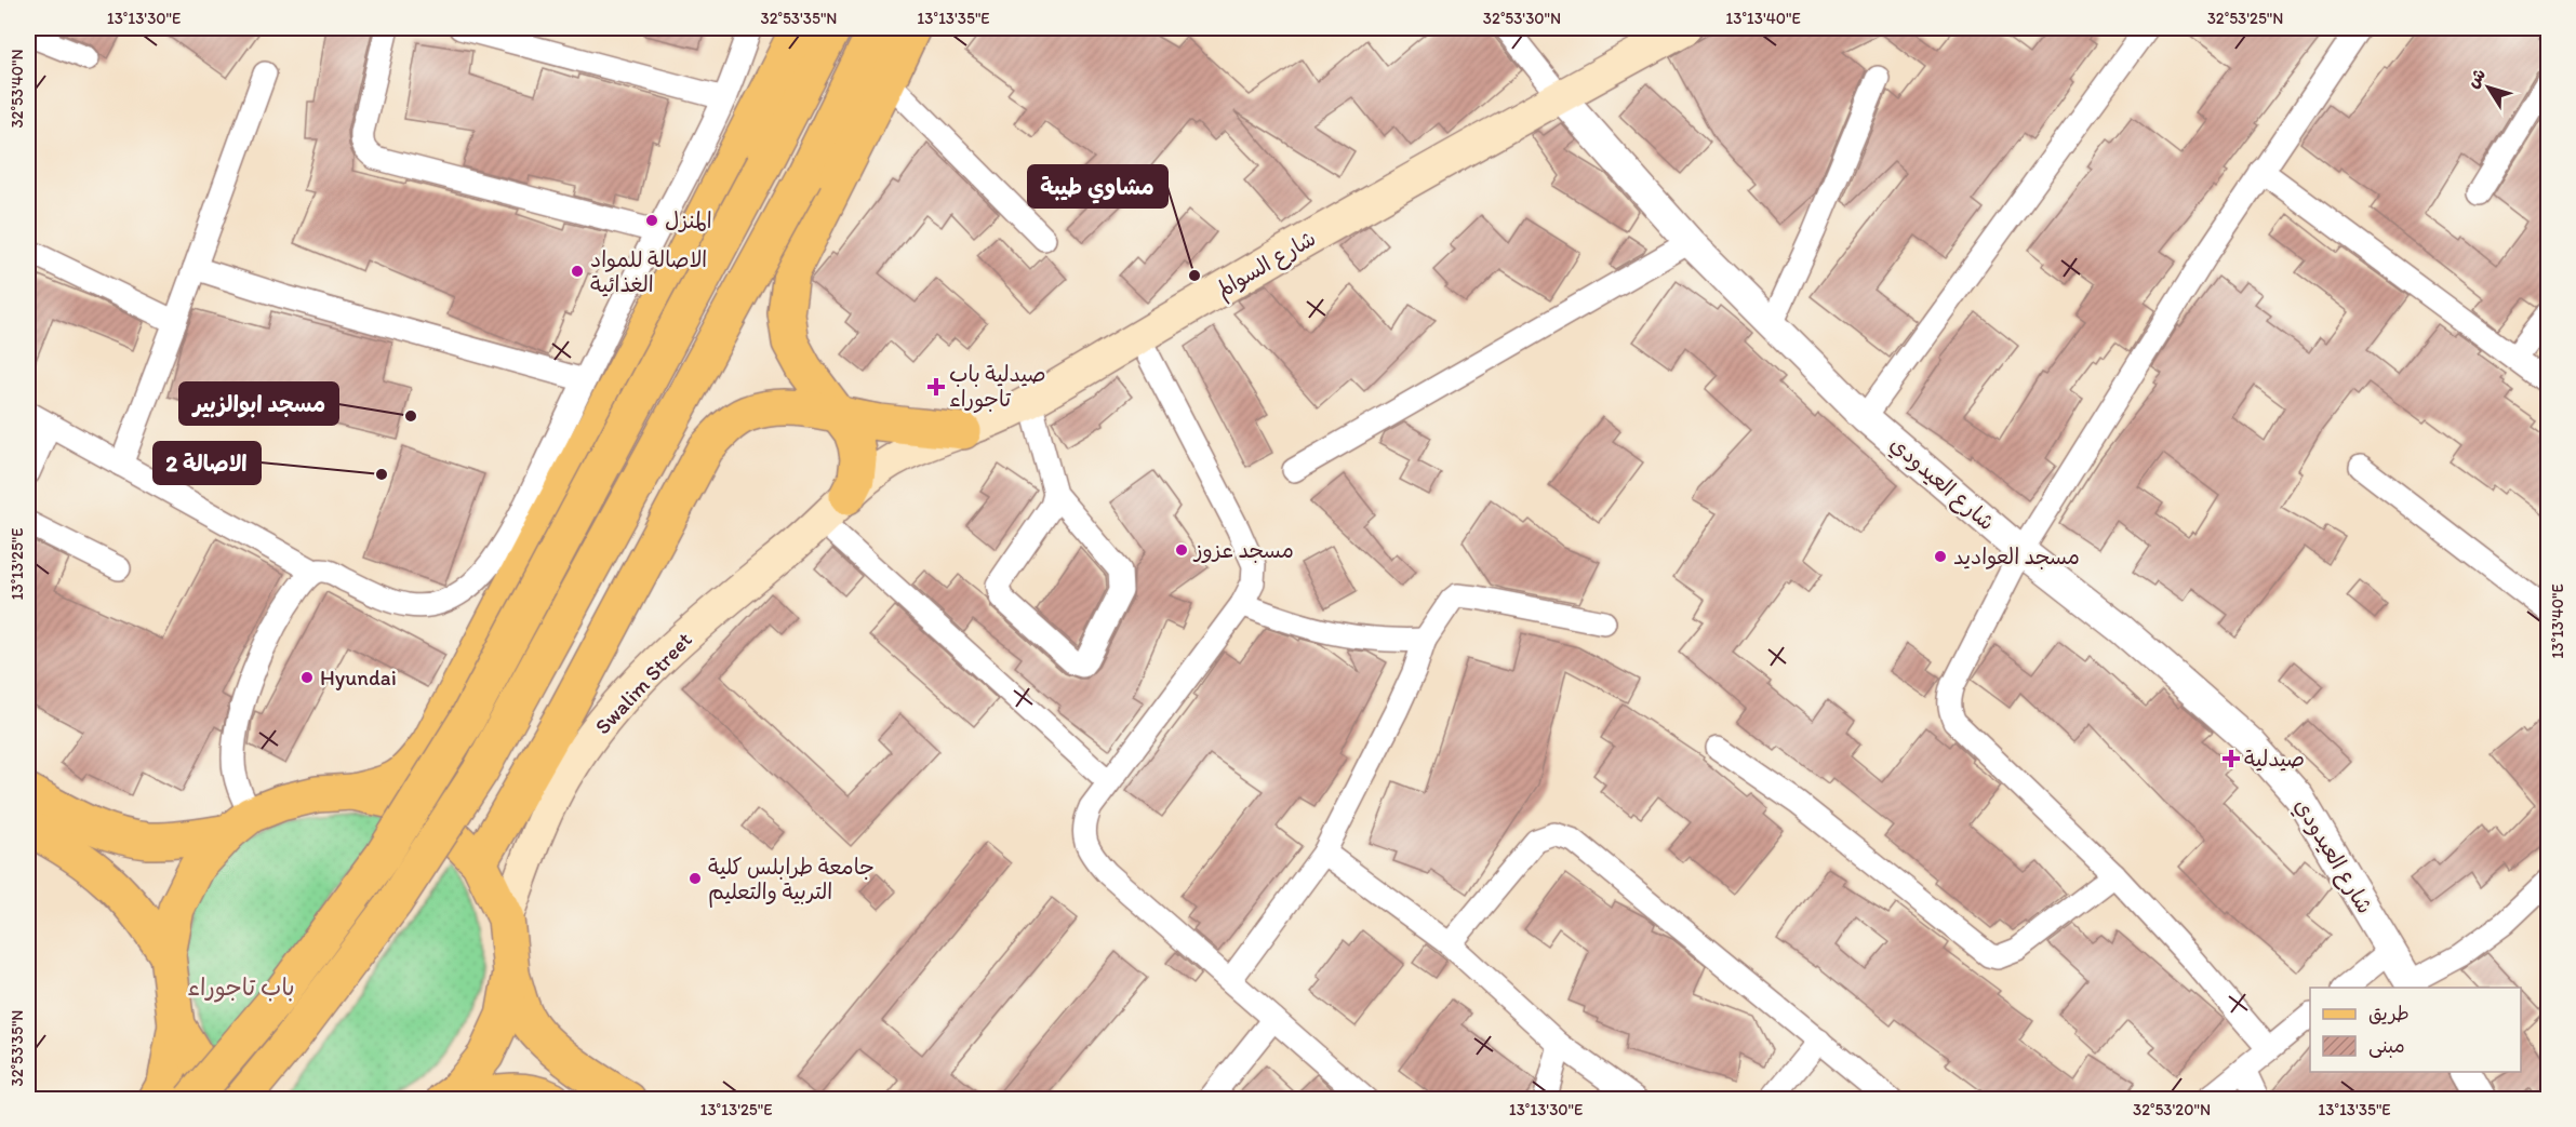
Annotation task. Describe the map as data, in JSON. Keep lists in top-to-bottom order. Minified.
{"streets":{"main road":["شارع السوالم","Swalim Street"],"street":["شارع العيدودي"]},"crossings":[["شارع السوالم","شارع العيدودي"],["شارع السوالم","Swalim Street"]],"districts":["باب تاجوراء"],"places":{"other":["المنزل","الاصالة للمواد الغذائية","مشاوي طيبة","مسجد ابوالزبير","الاصالة 2","مسجد عزوز","مسجد العواديد","Hyundai","جامعة طرابلس كلية التربية والتعليم"],"health":["صيدلية باب تاجوراء","صيدلية"]},"legend":["طريق","مبنى"],"north":"top left","coordinates":["13°13'30\"E","32°53'35\"N","13°13'35\"E","32°53'30\"N","13°13'40\"E","32°53'25\"N","32°53'40\"N","13°13'25\"E","32°53'20\"N"]}
